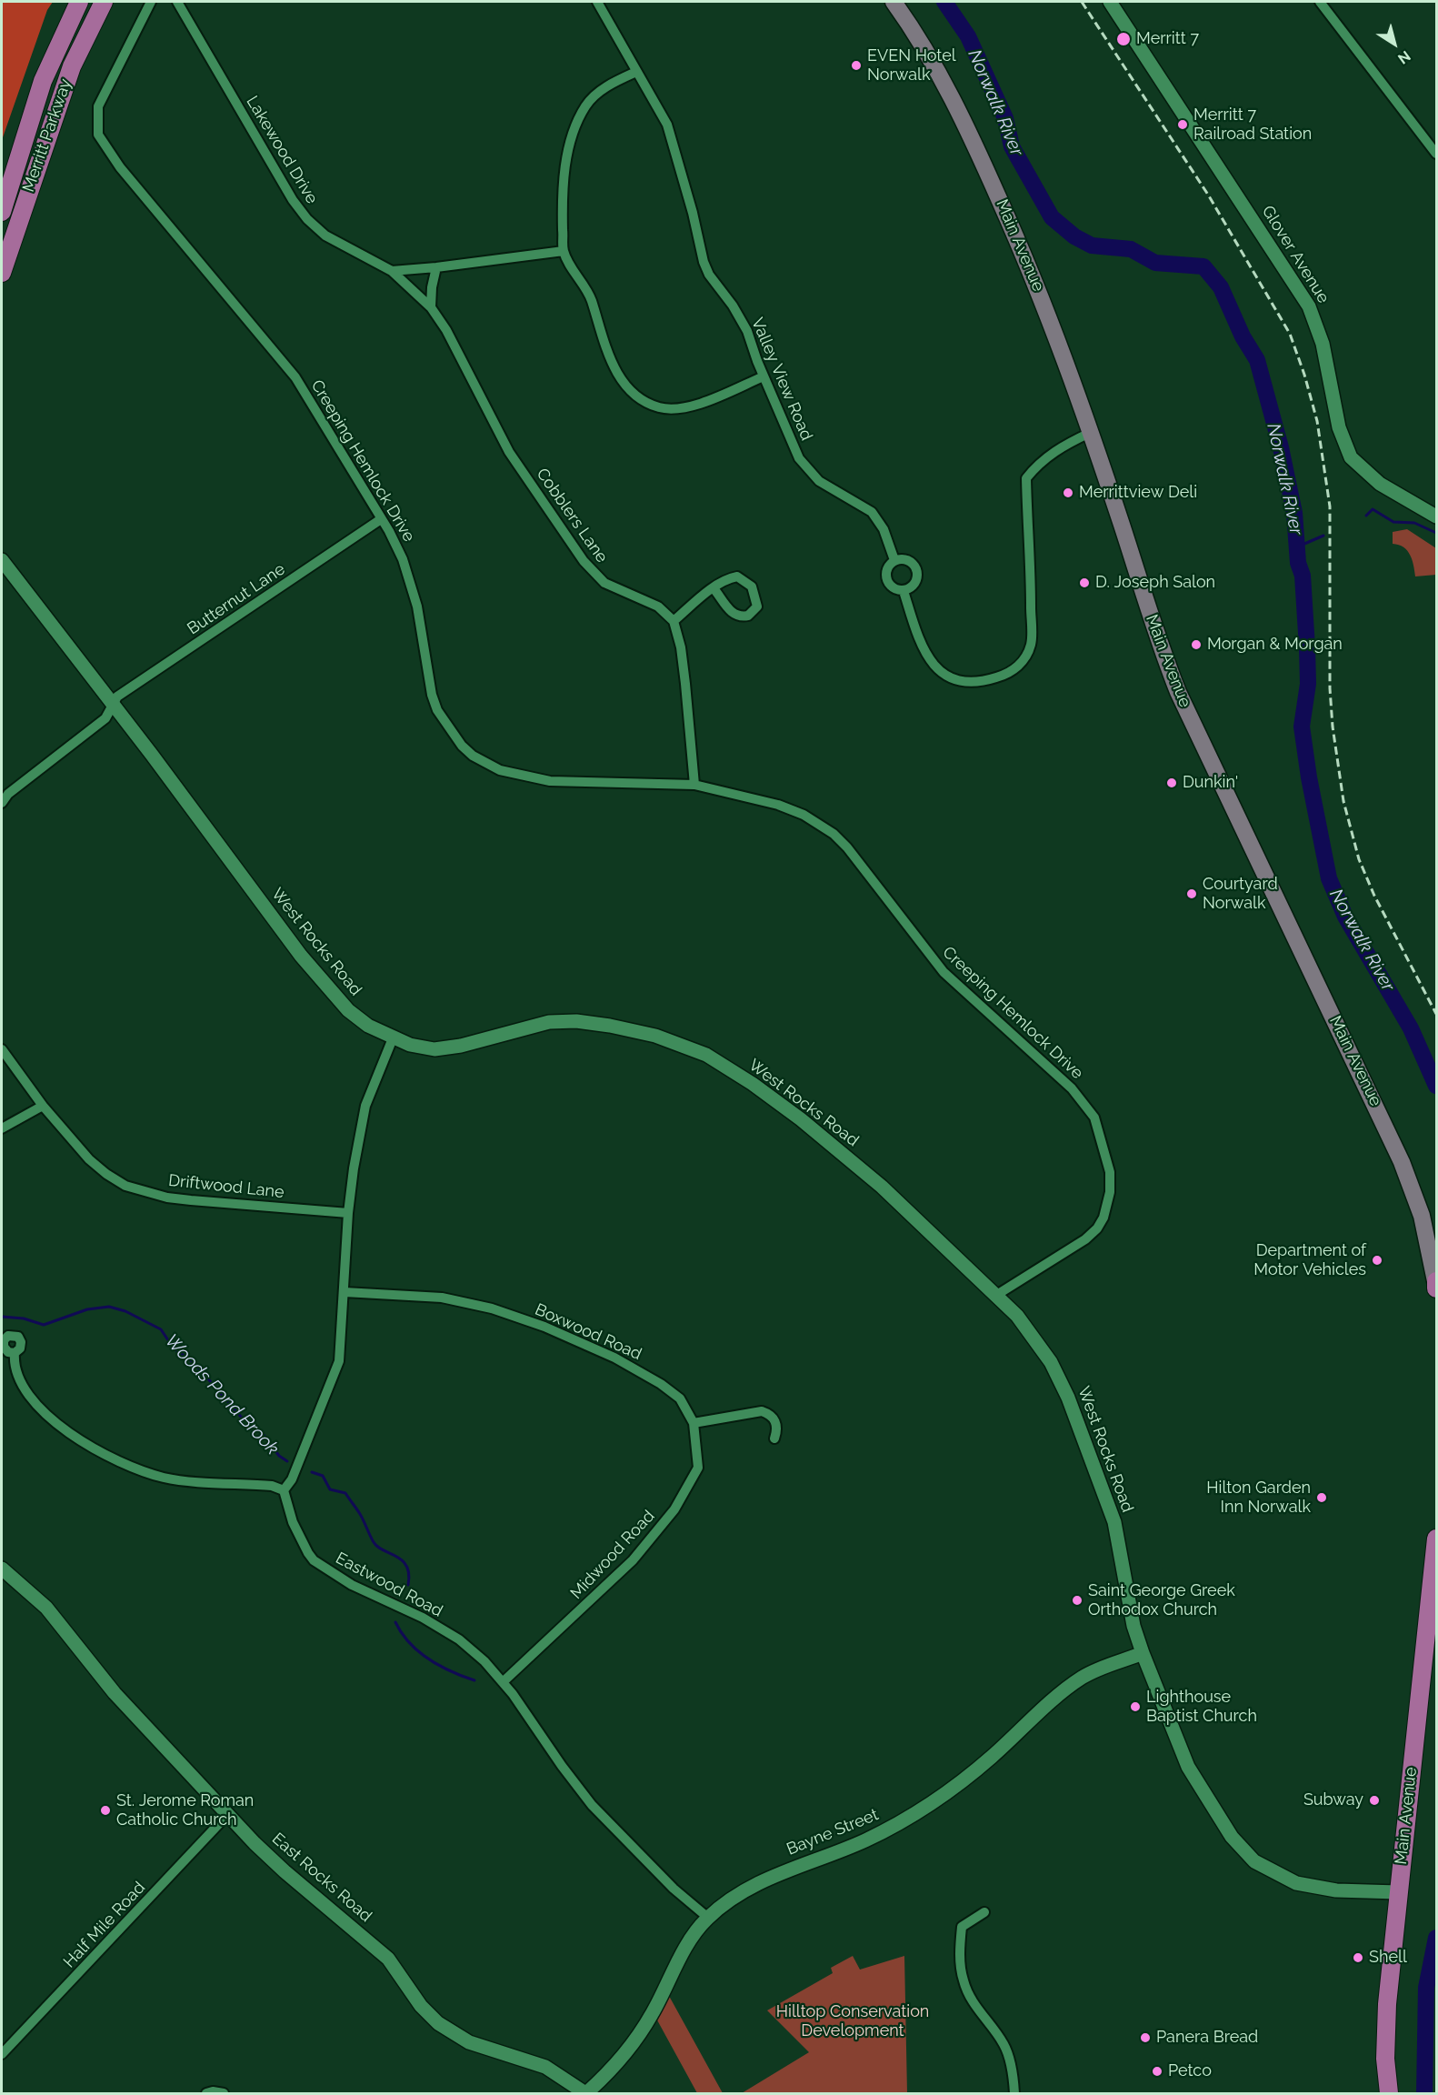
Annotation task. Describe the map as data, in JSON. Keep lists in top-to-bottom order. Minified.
{"streets":{"highway":["Merritt Parkway","Main Avenue"],"street":["Lakewood Drive","Glover Avenue","Valley View Road","Creeping Hemlock Drive","Cobblers Lane","Butternut Lane","West Rocks Road","Driftwood Lane","Boxwood Road","Midwood Road","Eastwood Road","Bayne Street","East Rocks Road","Half Mile Road"]},"crossings":[["Lakewood Drive","Cobblers Lane"],["Main Avenue","West Rocks Road"],["Creeping Hemlock Drive","Butternut Lane"],["Creeping Hemlock Drive","West Rocks Road"],["Butternut Lane","West Rocks Road"],["West Rocks Road","Bayne Street"],["Boxwood Road","Midwood Road"],["Midwood Road","Eastwood Road"],["Eastwood Road","Bayne Street"],["Bayne Street","East Rocks Road"],["East Rocks Road","Half Mile Road"]],"water":["Norwalk River","Woods Pond Brook"],"parks":["Hilltop Conservation Development"],"places":["Merritt 7","EVEN Hotel Norwalk","Merritt 7 Railroad Station","Merrittview Deli","D. Joseph Salon","Morgan & Morgan","Dunkin'","Courtyard Norwalk","Department of Motor Vehicles","Hilton Garden Inn Norwalk","Saint George Greek Orthodox Church","Lighthouse Baptist Church","Subway","St. Jerome Roman Catholic Church","Shell","Panera Bread","Petco"],"north":"bottom right"}
